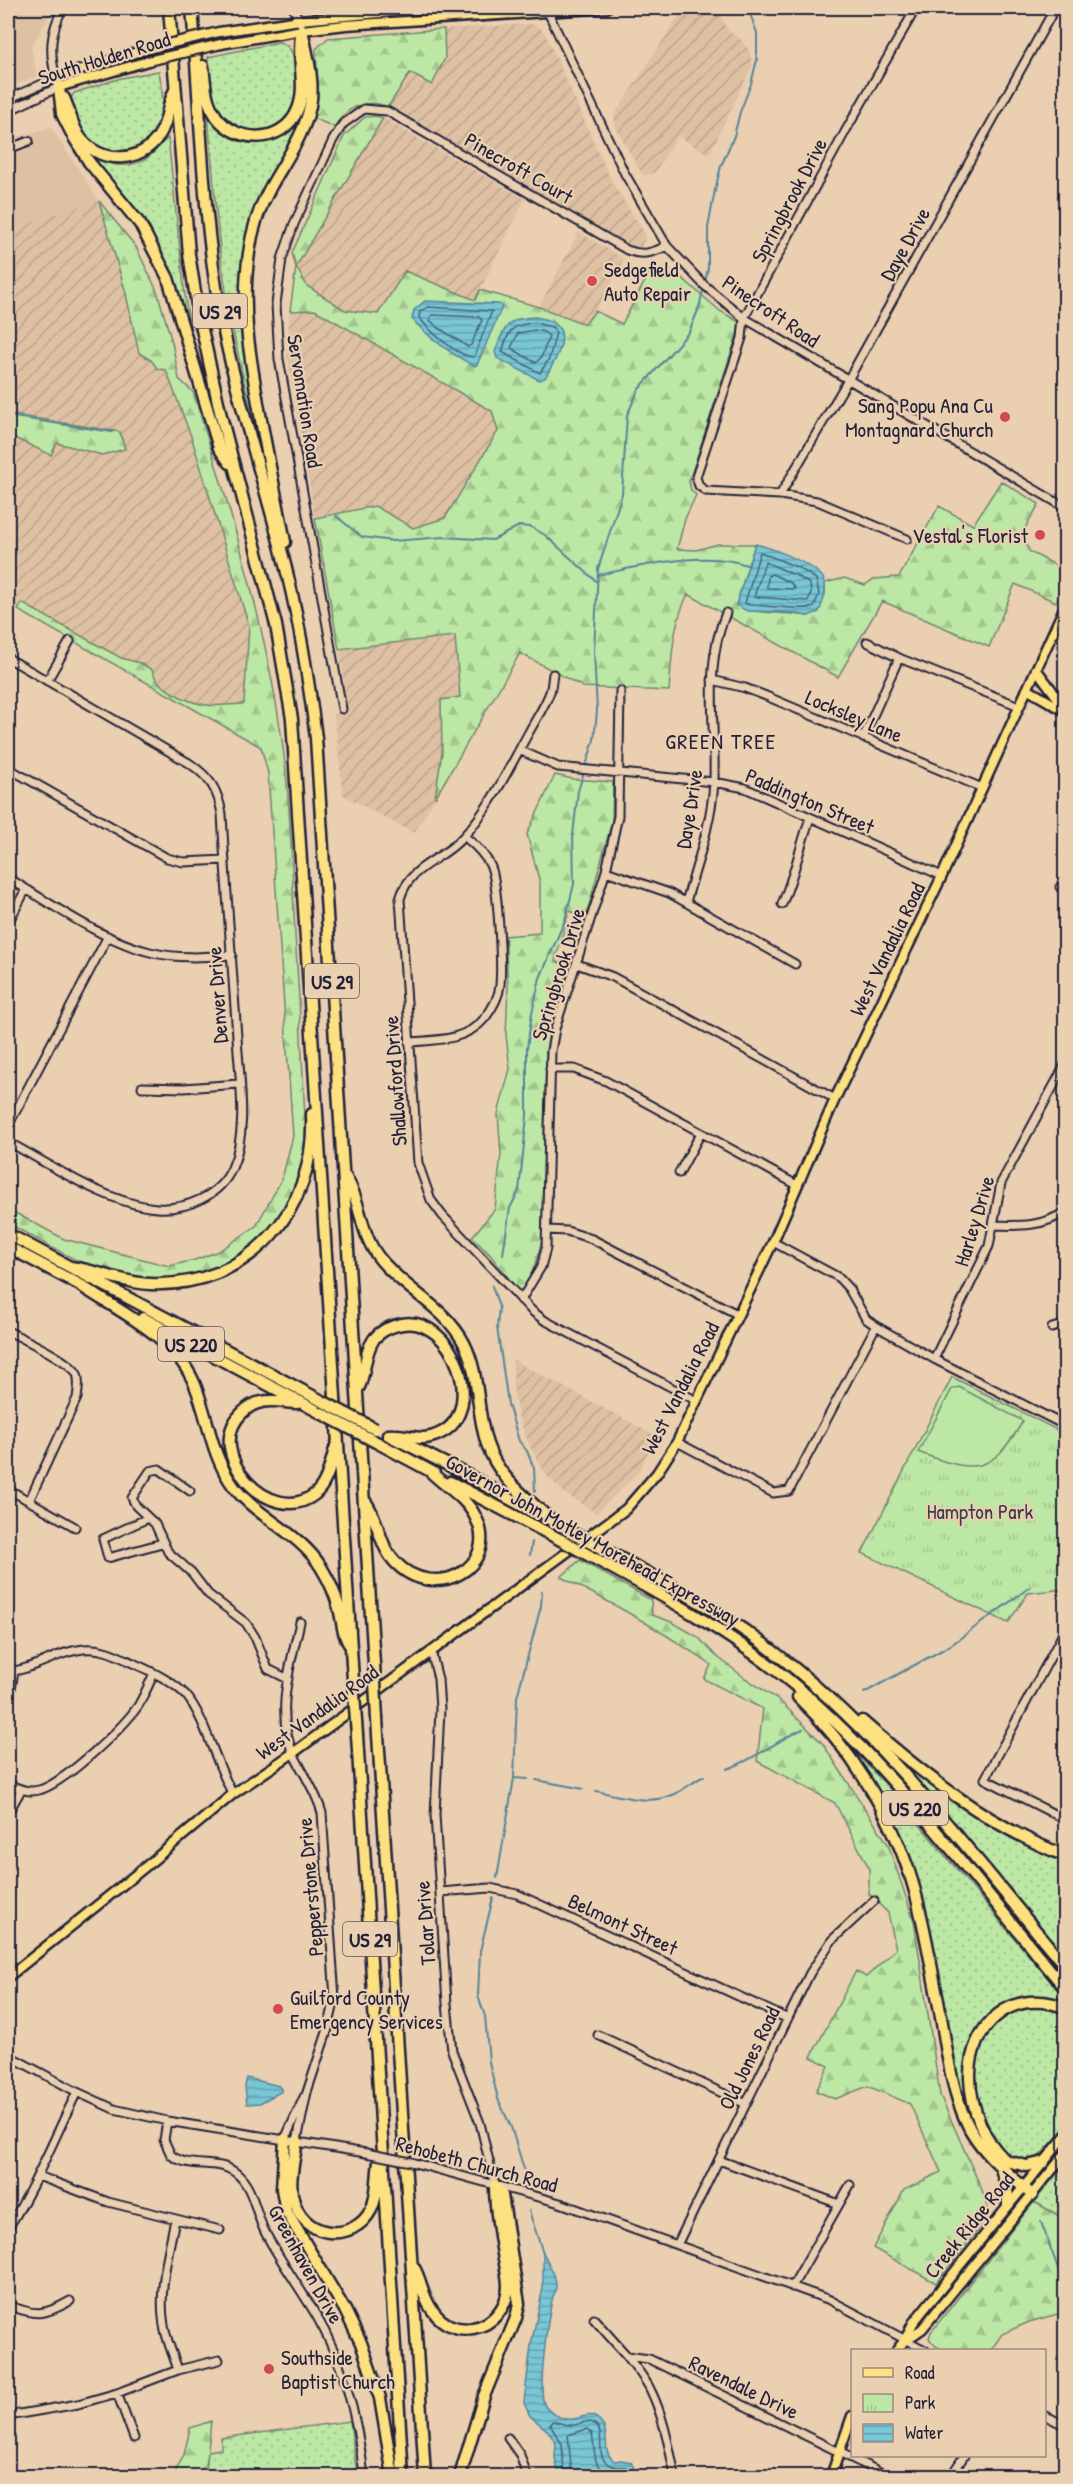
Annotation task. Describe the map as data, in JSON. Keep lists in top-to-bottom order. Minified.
{"streets":{"highway":["US 29","US 220","Governor John Motley Morehead Expressway"],"main road":["South Holden Road","West Vandalia Road","Creek Ridge Road"],"street":["Pinecroft Court","Springbrook Drive","Daye Drive","Pinecroft Road","Servomation Road","Locksley Lane","Paddington Street","Denver Drive","Shallowford Drive","Harley Drive","Pepperstone Drive","Tolar Drive","Belmont Street","Old Jones Road","Rehobeth Church Road","Greenhaven Drive","Ravendale Drive"]},"crossings":[["South Holden Road","Pinecroft Road"],["Pinecroft Court","Pinecroft Road"],["Pinecroft Court","Servomation Road"],["Springbrook Drive","Daye Drive"],["Springbrook Drive","Pinecroft Road"],["Springbrook Drive","Paddington Street"],["Springbrook Drive","Shallowford Drive"],["Daye Drive","Pinecroft Road"],["Daye Drive","Locksley Lane"],["Daye Drive","Paddington Street"],["Locksley Lane","West Vandalia Road"],["Paddington Street","West Vandalia Road"],["Paddington Street","Shallowford Drive"],["West Vandalia Road","Shallowford Drive"],["West Vandalia Road","Pepperstone Drive"],["West Vandalia Road","Tolar Drive"],["Pepperstone Drive","Rehobeth Church Road"],["Tolar Drive","Belmont Street"],["Tolar Drive","Rehobeth Church Road"],["Belmont Street","Old Jones Road"],["Old Jones Road","Rehobeth Church Road"],["Rehobeth Church Road","Creek Ridge Road"],["Rehobeth Church Road","Greenhaven Drive"]],"districts":["GREEN TREE"],"parks":["Hampton Park"],"places":["Sedgefield Auto Repair","Sang Popu Ana Cu Montagnard Church","Vestal's Florist","Guilford County Emergency Services","Southside Baptist Church"],"legend":["Road","Park","Water"]}
